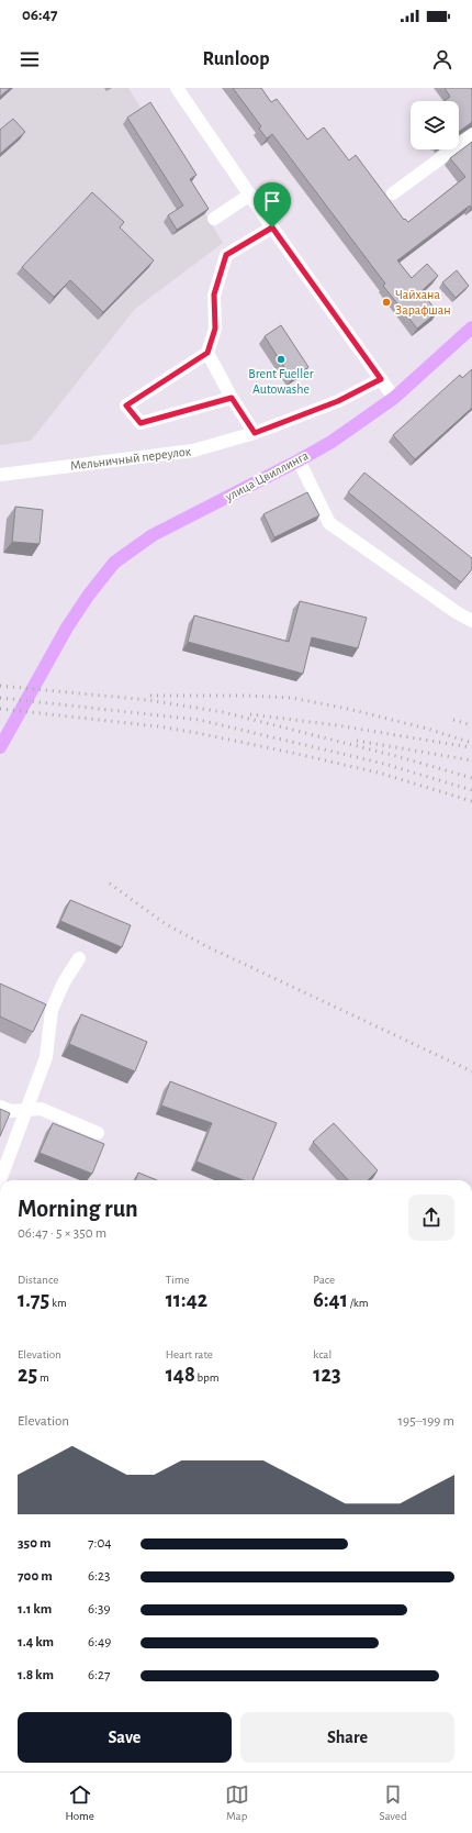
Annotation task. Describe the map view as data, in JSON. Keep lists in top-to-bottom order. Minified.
{"streets":{"main road":["улица Цвиллинга"],"street":["Мельничный переулок"]},"places":["Чайхана Зарафшан","Brent Fueller Autowashe"],"page":{"status":"06:47","header":"Runloop","heading":["Morning run","06:47 · 5 × 350 m"],"stats":[["Distance","1.75 km"],["Time","11:42"],["Pace","6:41 /km"],["Elevation","25 m"],["Heart rate","148 bpm"],["kcal","123"]],"chart":["Elevation","195–199 m"],"list":[{"name":"350 m","note":"7:04"},{"name":"700 m","note":"6:23"},{"name":"1.1 km","note":"6:39"},{"name":"1.4 km","note":"6:49"},{"name":"1.8 km","note":"6:27"}],"buttons":["Save","Share"],"tabs":["Home","Map","Saved"]}}
